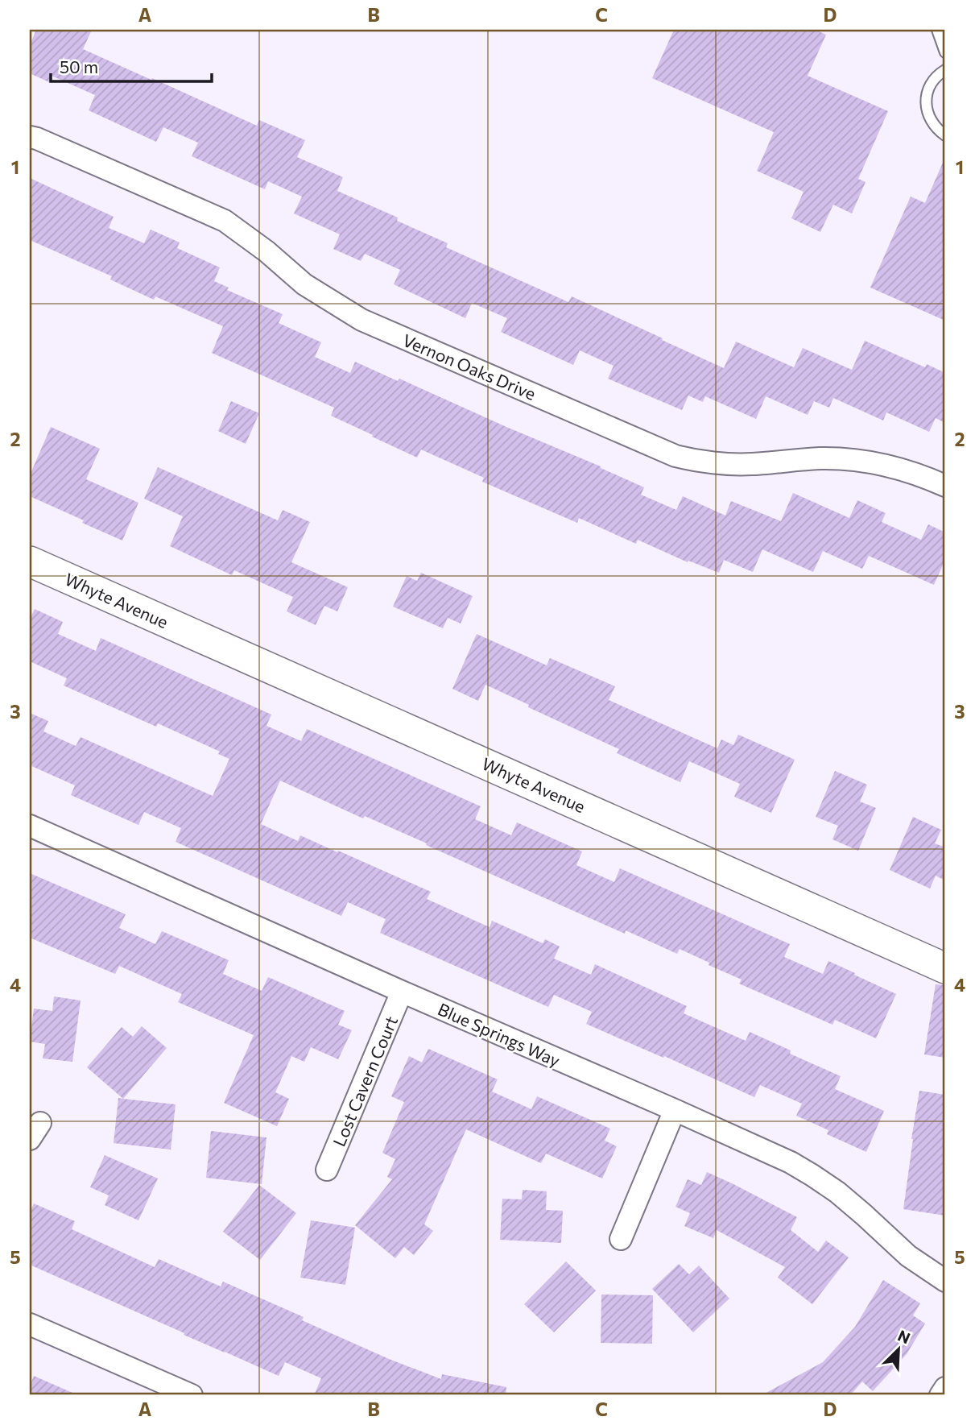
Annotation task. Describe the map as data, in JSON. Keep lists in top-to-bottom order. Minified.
{"streets":{"street":["Vernon Oaks Drive","Whyte Avenue","Blue Springs Way","Lost Cavern Court"]},"crossings":[["Blue Springs Way","Lost Cavern Court"]],"scale_bar":"50 m","north":"top right","grid":{"columns":["A","B","C","D"],"rows":["1","2","3","4","5"]}}
